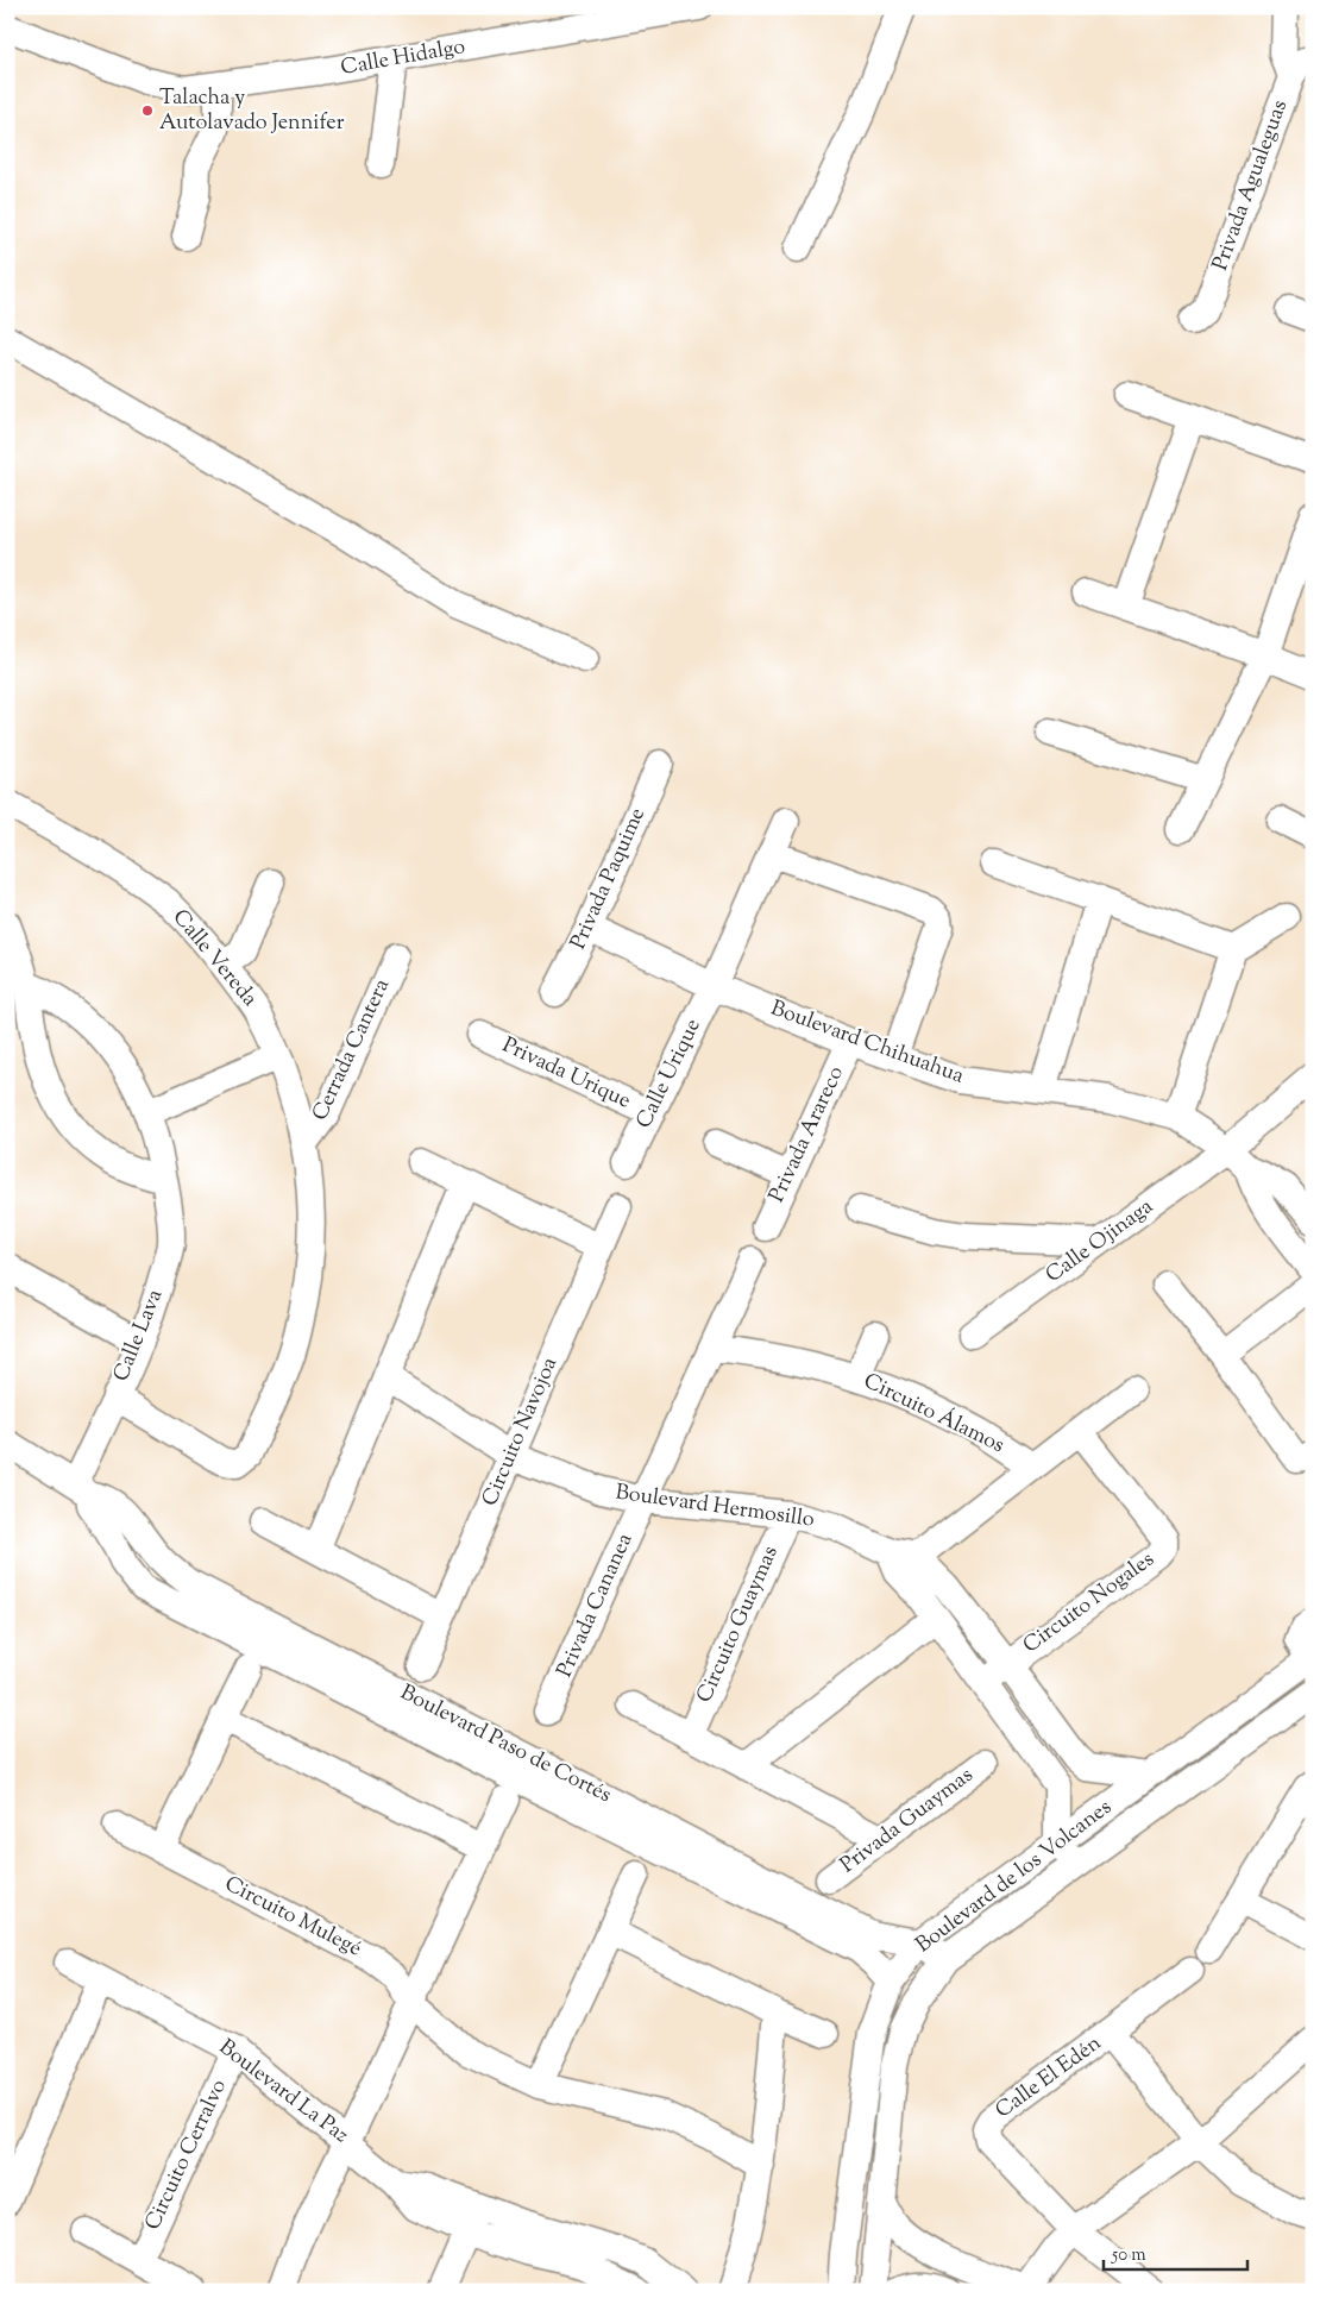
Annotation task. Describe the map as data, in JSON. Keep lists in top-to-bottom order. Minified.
{"streets":{"street":["Calle Hidalgo","Privada Agualeguas","Privada Paquime","Calle Vereda","Boulevard Chihuahua","Cerrada Cantera","Privada Urique","Calle Urique","Privada Arareco","Calle Ojinaga","Calle Lava","Circuito Álamos","Circuito Navojoa","Boulevard Hermosillo","Circuito Nogales","Privada Cananea","Circuito Guaymas","Boulevard Paso de Cortés","Privada Guaymas","Boulevard de los Volcanes","Circuito Mulegé","Calle El Edén","Boulevard La Paz","Circuito Cerralvo"]},"crossings":[["Privada Paquime","Boulevard Chihuahua"],["Calle Vereda","Cerrada Cantera"],["Calle Vereda","Calle Lava"],["Boulevard Chihuahua","Calle Urique"],["Boulevard Chihuahua","Privada Arareco"],["Boulevard Chihuahua","Calle Ojinaga"],["Privada Urique","Calle Urique"],["Calle Lava","Boulevard Paso de Cortés"],["Circuito Álamos","Boulevard Hermosillo"],["Circuito Álamos","Circuito Nogales"],["Circuito Navojoa","Boulevard Hermosillo"],["Boulevard Hermosillo","Circuito Nogales"],["Boulevard Hermosillo","Privada Cananea"],["Boulevard Hermosillo","Circuito Guaymas"],["Boulevard Paso de Cortés","Boulevard de los Volcanes"],["Boulevard La Paz","Circuito Cerralvo"]],"places":["Talacha y Autolavado Jennifer"],"scale_bar":"50 m"}
